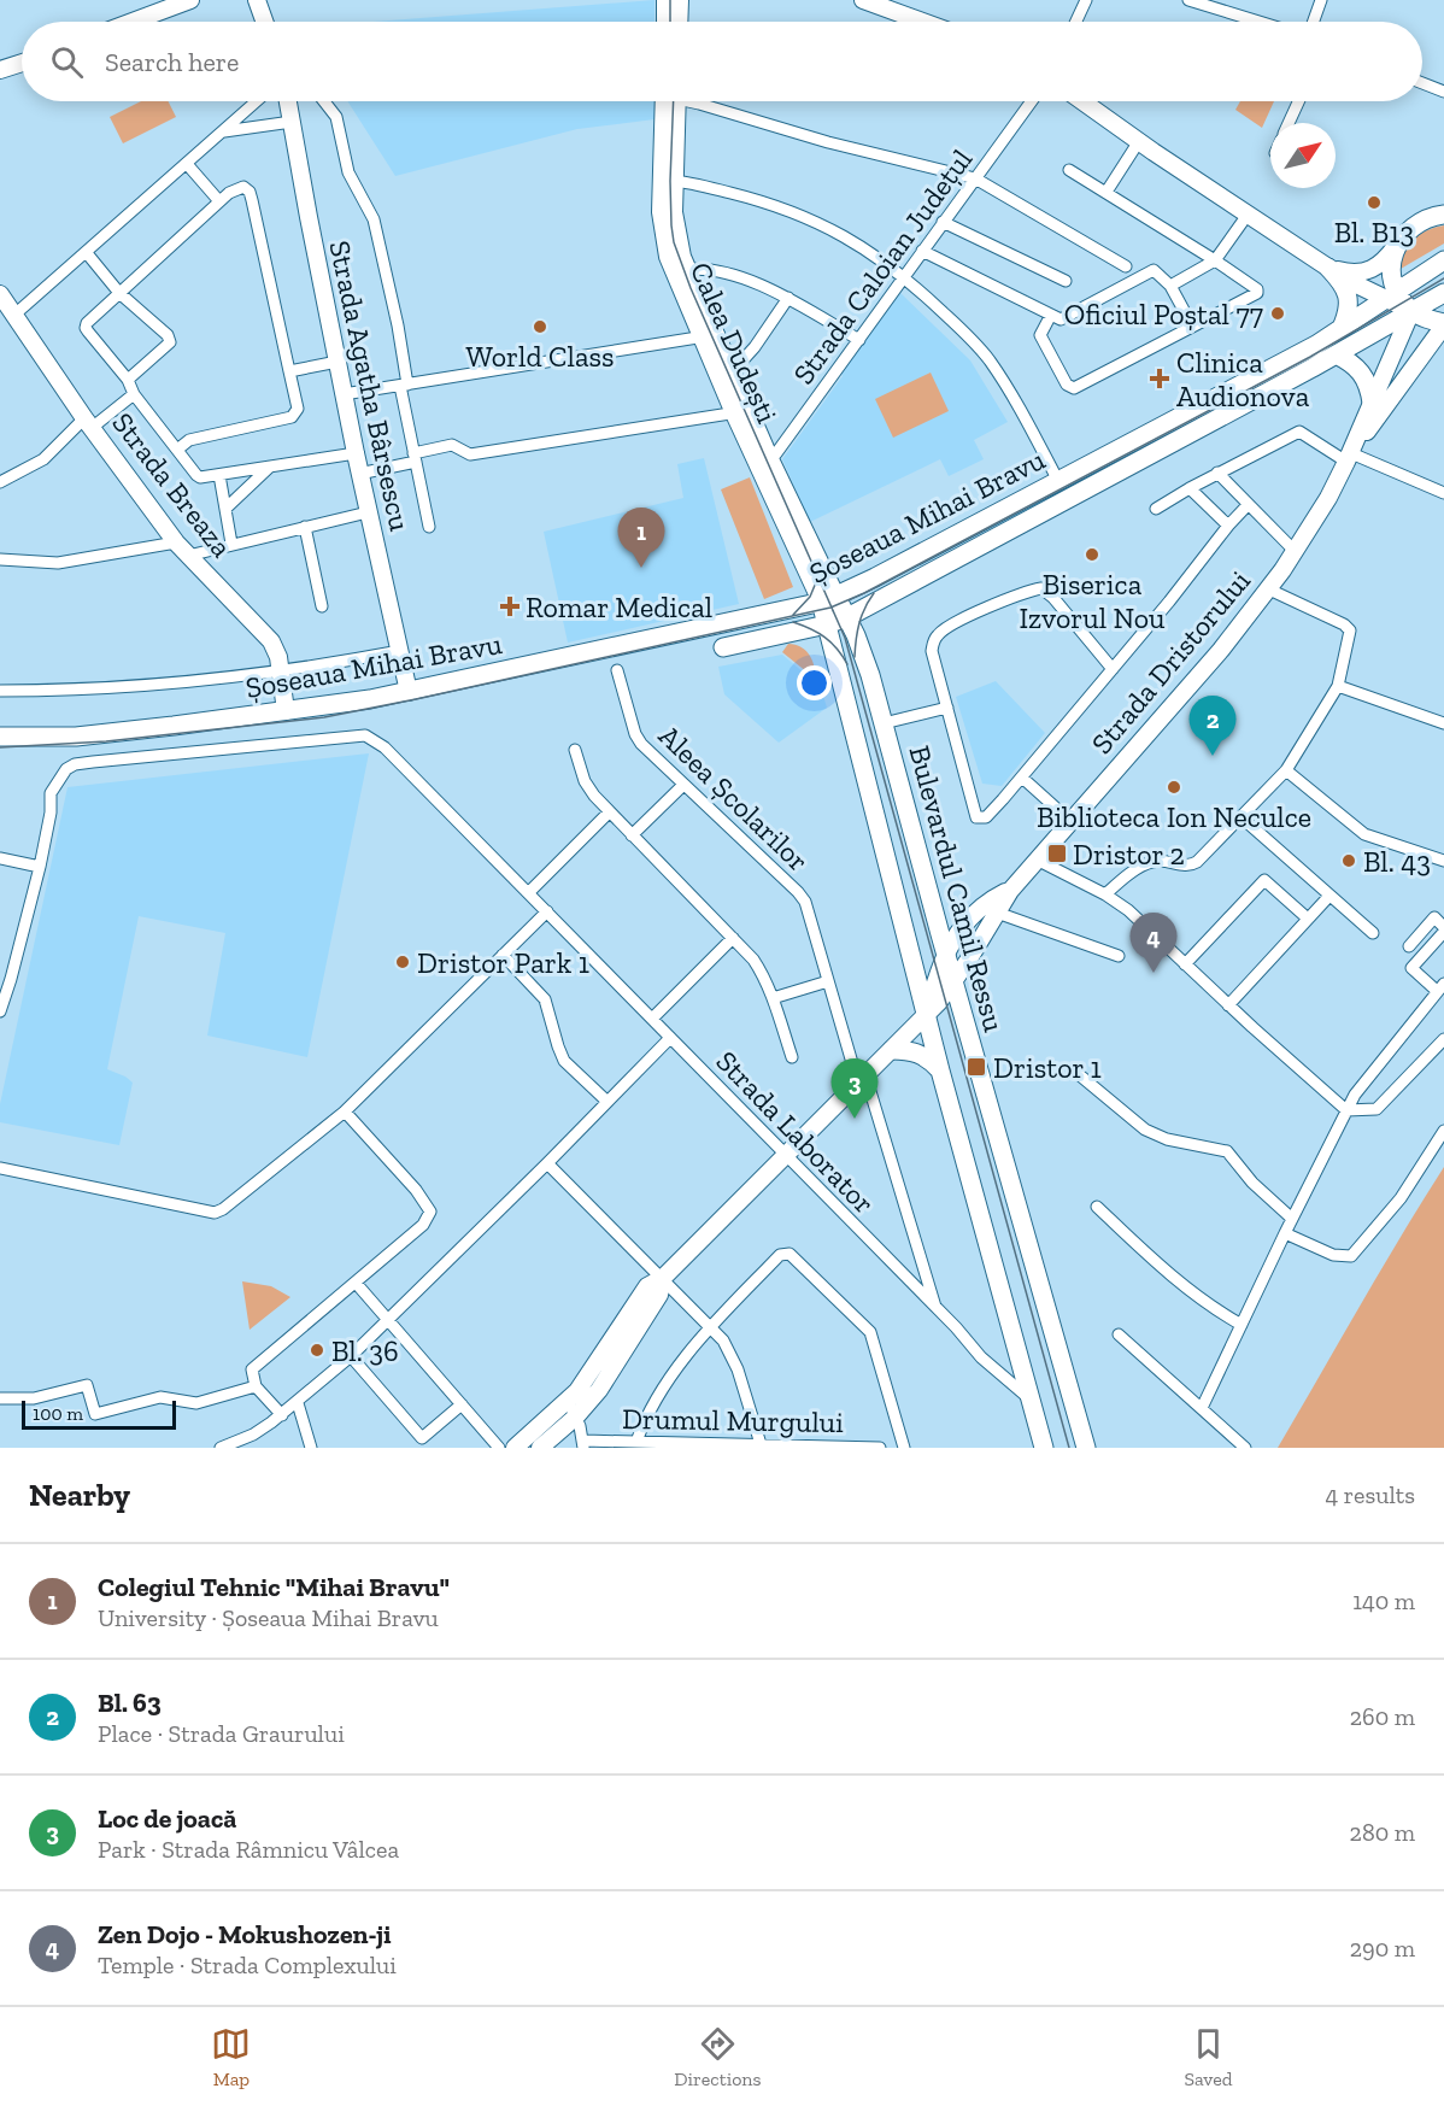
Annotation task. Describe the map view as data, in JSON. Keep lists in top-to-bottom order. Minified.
{"streets":{"main road":["Șoseaua Mihai Bravu","Bulevardul Camil Ressu"],"street":["Strada Caloian Județul","Calea Dudești","Strada Agatha Bârsescu","Strada Breaza","Strada Dristorului","Aleea Școlarilor","Strada Laborator","Drumul Murgului"]},"crossings":[["Strada Caloian Județul","Calea Dudești"],["Calea Dudești","Șoseaua Mihai Bravu"],["Calea Dudești","Bulevardul Camil Ressu"],["Strada Agatha Bârsescu","Șoseaua Mihai Bravu"],["Strada Breaza","Șoseaua Mihai Bravu"],["Șoseaua Mihai Bravu","Strada Dristorului"],["Șoseaua Mihai Bravu","Bulevardul Camil Ressu"],["Strada Dristorului","Bulevardul Camil Ressu"],["Aleea Școlarilor","Strada Laborator"],["Bulevardul Camil Ressu","Strada Laborator"]],"places":{"other":["Bl. B13","Oficiul Poștal 77","World Class","Biserica Izvorul Nou","Biblioteca Ion Neculce","Bl. 43","Dristor Park 1","Bl. 36"],"health":["Clinica Audionova","Romar Medical"],"transit":["Dristor 2","Dristor 1"]},"scale_bar":"100 m","north":"top right","page":{"search":"Search here","pins":["1","2","4","3"],"scale":"100 m","heading":["Nearby","4 results"],"list":[{"mark":"1","name":"Colegiul Tehnic \"Mihai Bravu\"","note":"University · Șoseaua Mihai Bravu","value":"140 m"},{"mark":"2","name":"Bl. 63","note":"Place · Strada Graurului","value":"260 m"},{"mark":"3","name":"Loc de joacă","note":"Park · Strada Râmnicu Vâlcea","value":"280 m"},{"mark":"4","name":"Zen Dojo - Mokushozen-ji","note":"Temple · Strada Complexului","value":"290 m"}],"nav":["Map","Directions","Saved"]}}
